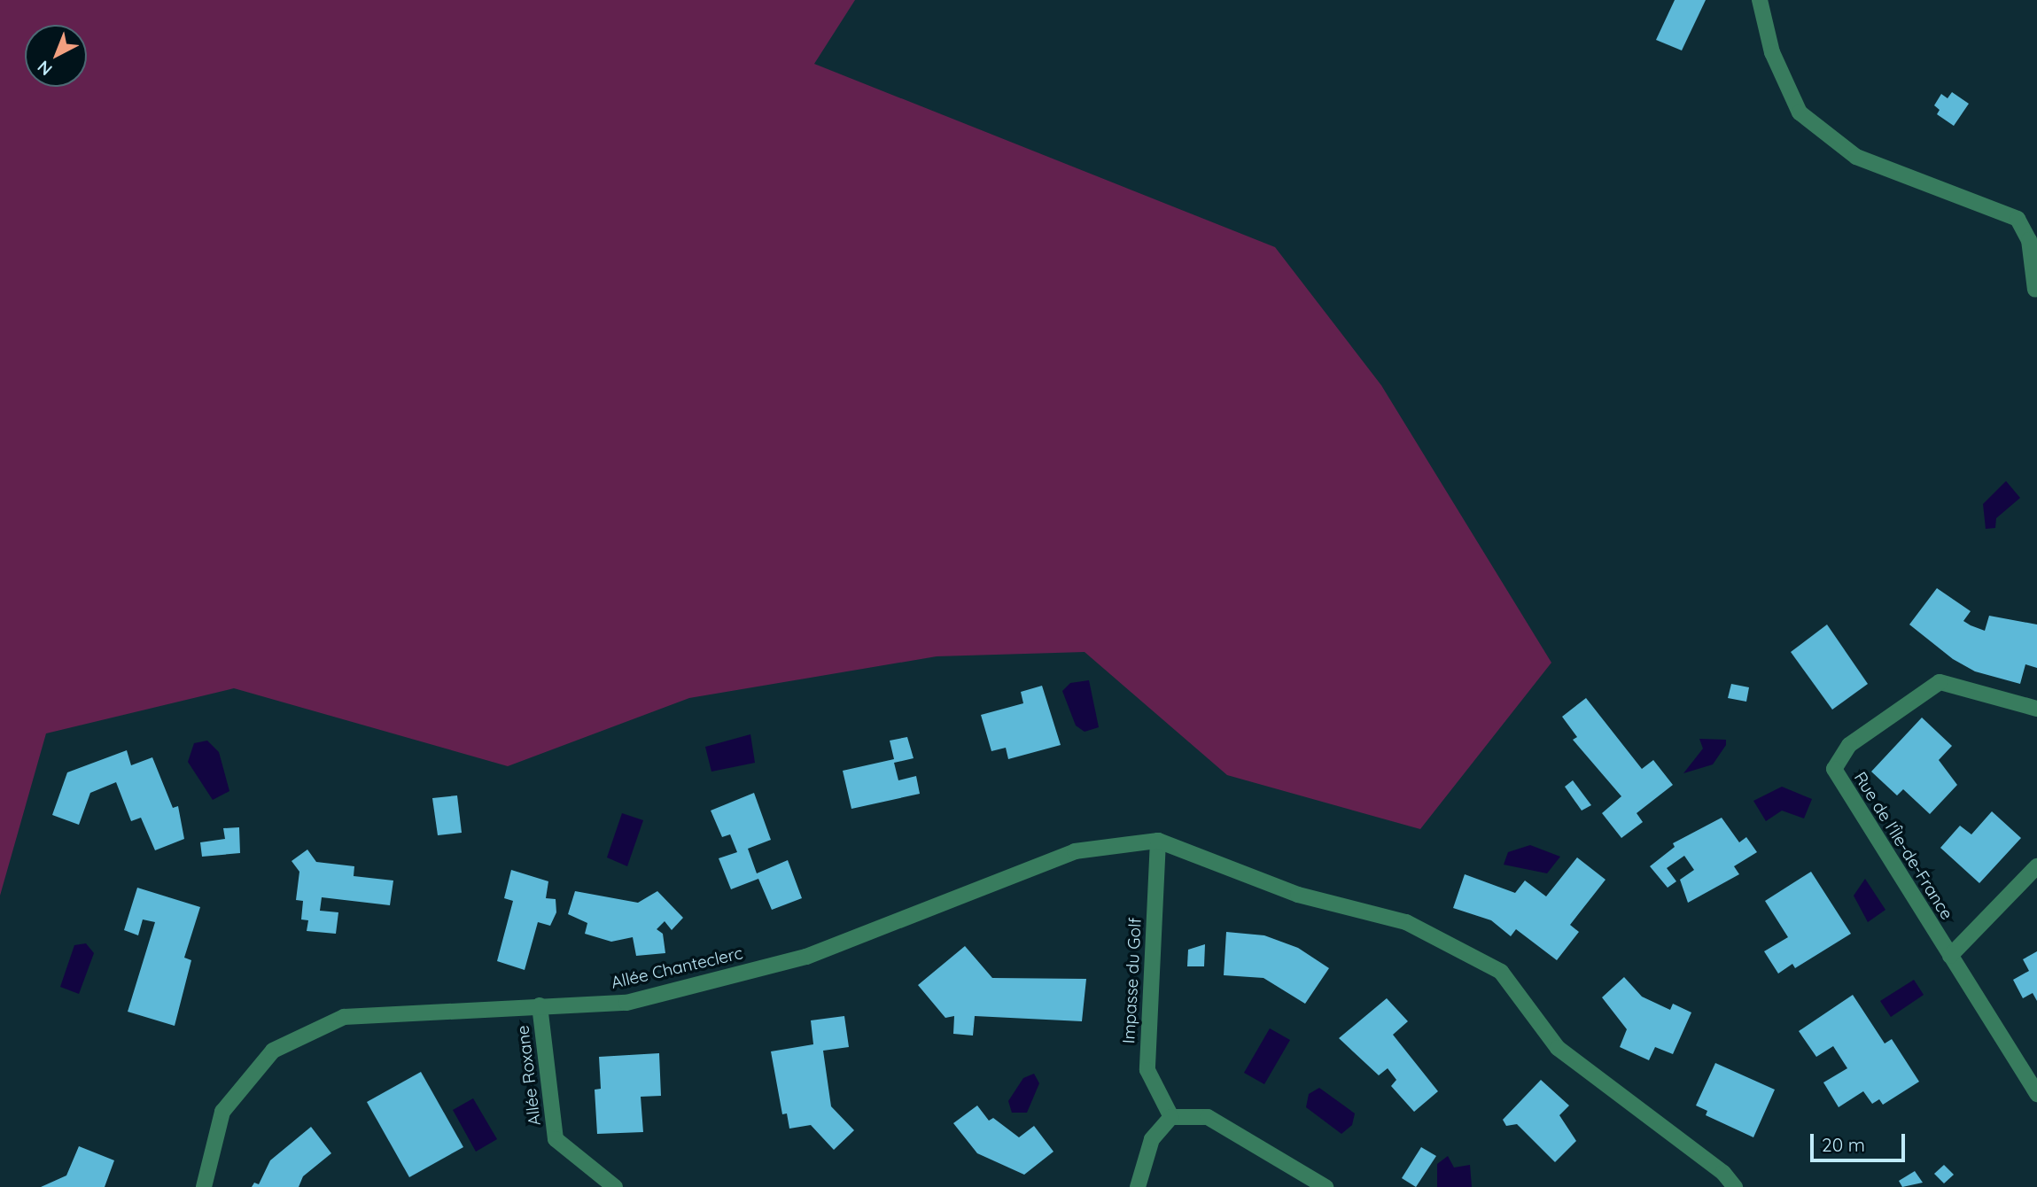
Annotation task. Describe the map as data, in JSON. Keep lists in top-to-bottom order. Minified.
{"streets":{"street":["Rue de l'Île-de-France","Allée Chanteclerc","Impasse du Golf","Allée Roxane"]},"crossings":[["Allée Chanteclerc","Impasse du Golf"],["Allée Chanteclerc","Allée Roxane"]],"scale_bar":"20 m","north":"bottom left"}
